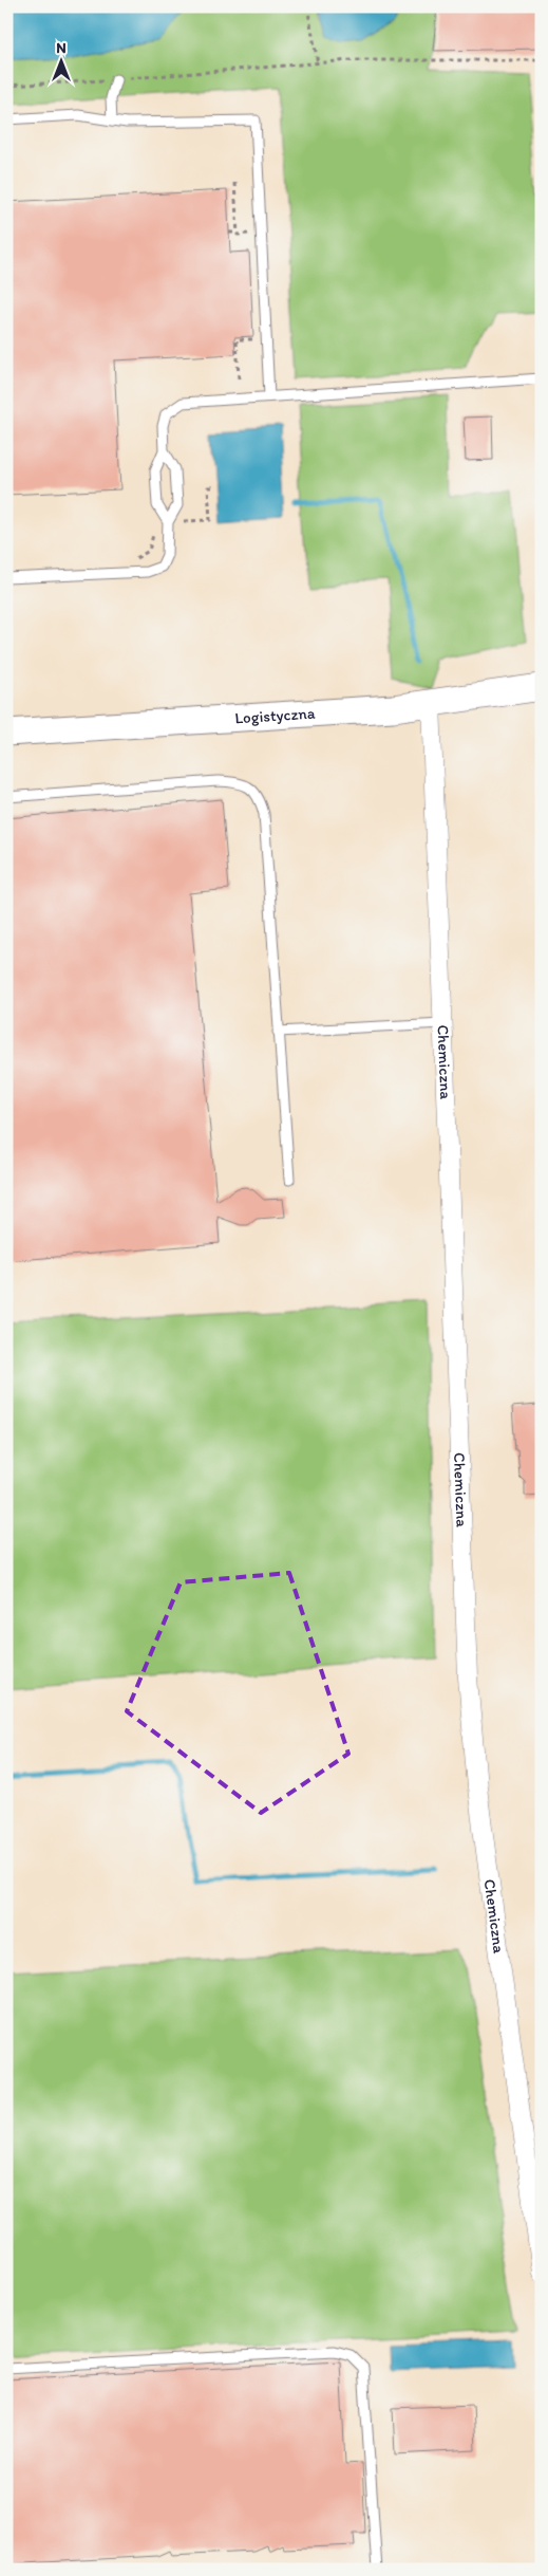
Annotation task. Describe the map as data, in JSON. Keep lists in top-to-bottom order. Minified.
{"streets":{"street":["Logistyczna","Chemiczna"]},"crossings":[["Logistyczna","Chemiczna"]],"north":"top"}
